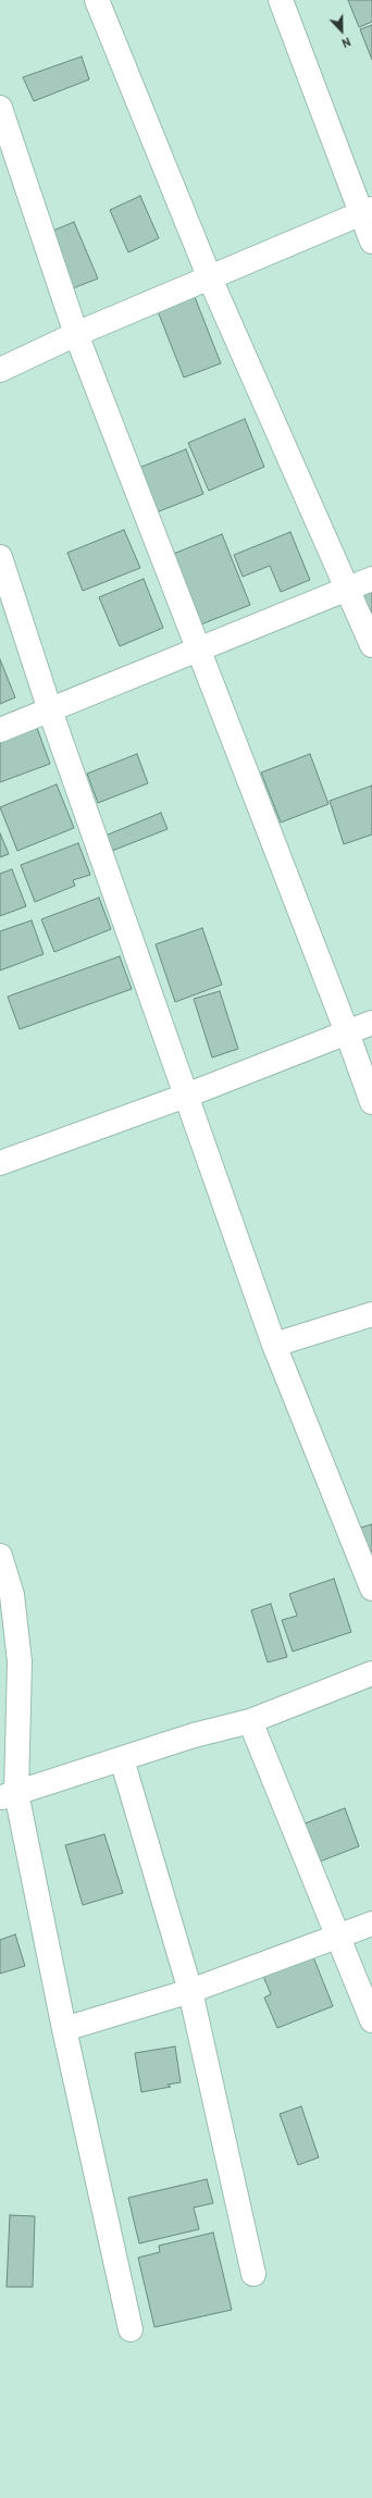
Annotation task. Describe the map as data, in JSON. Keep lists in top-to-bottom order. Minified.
{"north":"bottom"}
